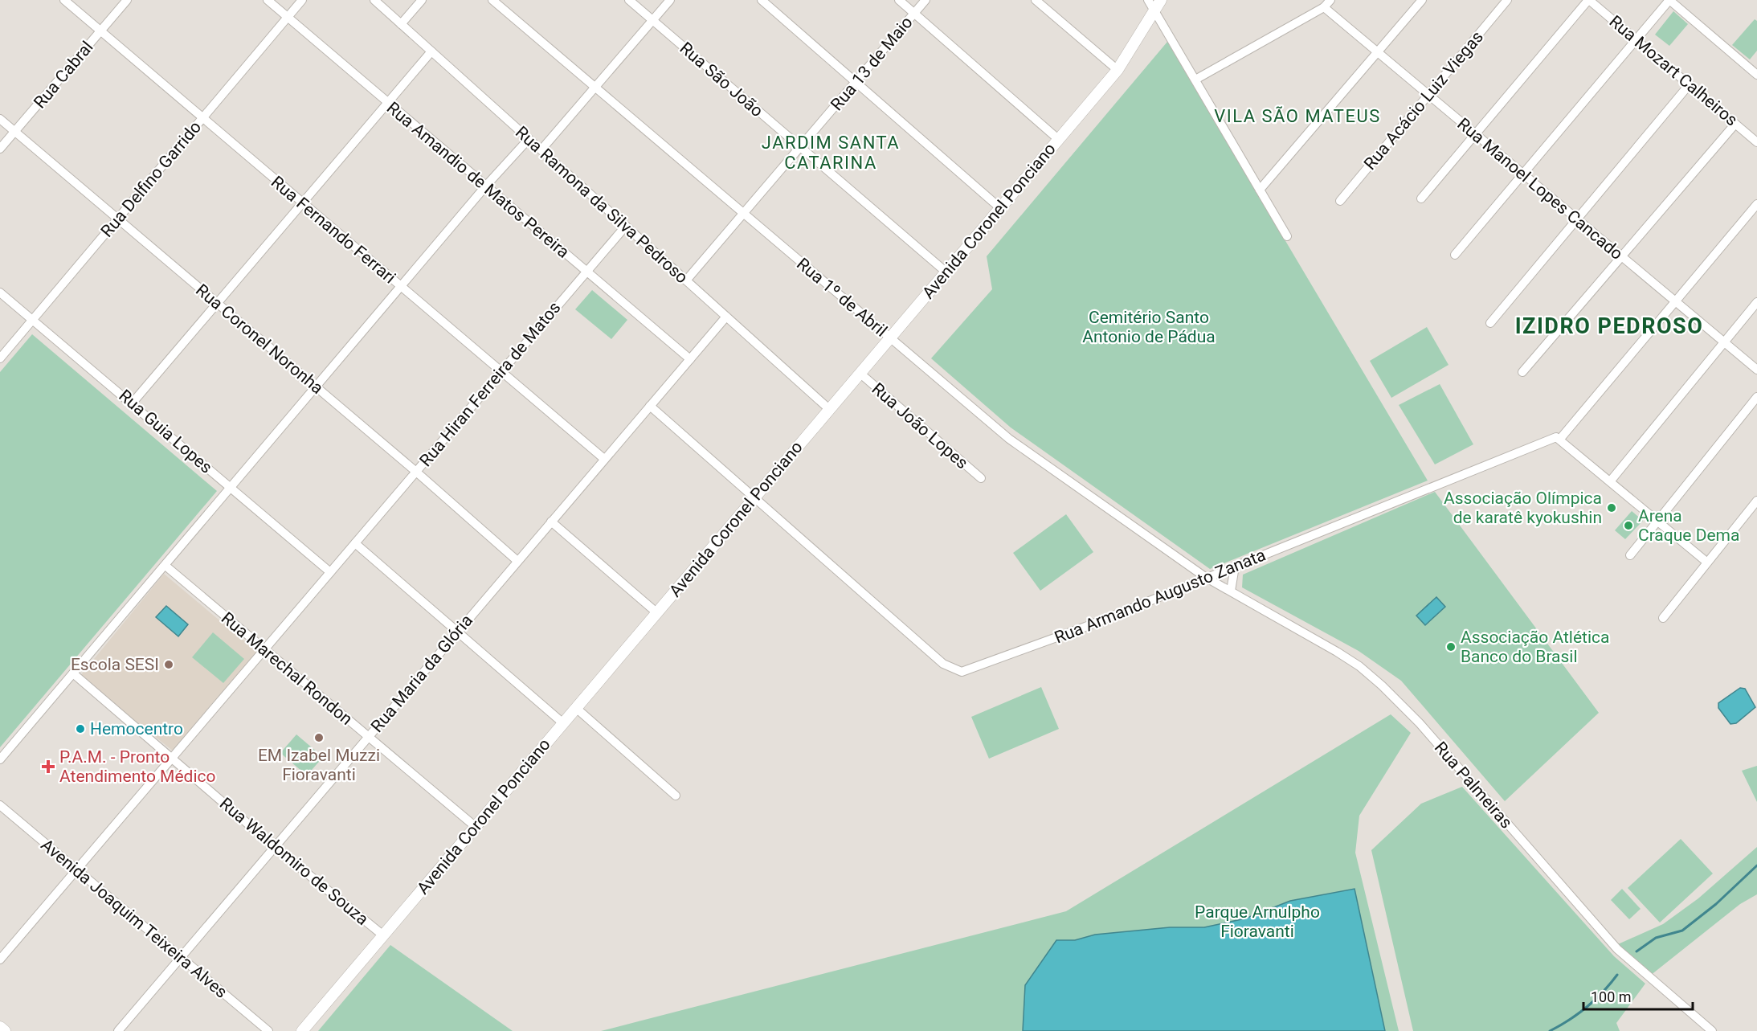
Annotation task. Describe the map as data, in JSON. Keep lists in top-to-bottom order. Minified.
{"streets":{"main road":["Avenida Coronel Ponciano"],"street":["Rua 13 de Maio","Rua Mozart Calheiros","Rua Cabral","Rua São João","Rua Acácio Luiz Viegas","Rua Delfino Garrido","Rua Amandio de Matos Pereira","Rua Manoel Lopes Cancado","Rua Ramona da Silva Pedroso","Rua Fernando Ferrari","Rua 1º de Abril","Rua Coronel Noronha","Rua Hiran Ferreira de Matos","Rua João Lopes","Rua Guia Lopes","Rua Armando Augusto Zanata","Rua Marechal Rondon","Rua Maria da Glória","Rua Palmeiras","Rua Waldomiro de Souza","Avenida Joaquim Teixeira Alves"]},"crossings":[["Rua 13 de Maio","Rua São João"],["Rua 13 de Maio","Rua Ramona da Silva Pedroso"],["Rua 13 de Maio","Rua 1º de Abril"],["Rua Cabral","Rua Fernando Ferrari"],["Rua Cabral","Rua Coronel Noronha"],["Rua São João","Avenida Coronel Ponciano"],["Rua Acácio Luiz Viegas","Rua Manoel Lopes Cancado"],["Rua Delfino Garrido","Rua Amandio de Matos Pereira"],["Rua Delfino Garrido","Rua Fernando Ferrari"],["Rua Delfino Garrido","Rua Coronel Noronha"],["Rua Delfino Garrido","Rua Guia Lopes"],["Rua Amandio de Matos Pereira","Rua Hiran Ferreira de Matos"],["Rua Amandio de Matos Pereira","Rua Maria da Glória"],["Rua Ramona da Silva Pedroso","Avenida Coronel Ponciano"],["Rua Ramona da Silva Pedroso","Rua Hiran Ferreira de Matos"],["Rua Ramona da Silva Pedroso","Rua Maria da Glória"],["Avenida Coronel Ponciano","Rua 1º de Abril"],["Avenida Coronel Ponciano","Rua João Lopes"],["Avenida Coronel Ponciano","Rua Armando Augusto Zanata"],["Avenida Coronel Ponciano","Rua Marechal Rondon"],["Avenida Coronel Ponciano","Rua Waldomiro de Souza"],["Rua Fernando Ferrari","Rua Hiran Ferreira de Matos"],["Rua Fernando Ferrari","Rua Maria da Glória"],["Rua 1º de Abril","Rua Armando Augusto Zanata"],["Rua 1º de Abril","Rua Palmeiras"],["Rua Coronel Noronha","Rua Hiran Ferreira de Matos"],["Rua Coronel Noronha","Rua Maria da Glória"],["Rua Hiran Ferreira de Matos","Rua Guia Lopes"],["Rua Hiran Ferreira de Matos","Rua Marechal Rondon"],["Rua Hiran Ferreira de Matos","Rua Waldomiro de Souza"],["Rua Hiran Ferreira de Matos","Avenida Joaquim Teixeira Alves"],["Rua Armando Augusto Zanata","Rua Maria da Glória"],["Rua Armando Augusto Zanata","Rua Palmeiras"],["Rua Marechal Rondon","Rua Maria da Glória"],["Rua Maria da Glória","Rua Waldomiro de Souza"],["Rua Maria da Glória","Avenida Joaquim Teixeira Alves"]],"districts":["VILA SÃO MATEUS","JARDIM SANTA CATARINA","IZIDRO PEDROSO"],"parks":["Cemitério Santo Antonio de Pádua","Parque Arnulpho Fioravanti"],"places":{"other":["Associação Olímpica de karatê kyokushin","Arena Craque Dema","Associação Atlética Banco do Brasil","Escola SESI","Hemocentro","EM Izabel Muzzi Fioravanti"],"health":["P.A.M. - Pronto Atendimento Médico"]},"scale_bar":"100 m"}
